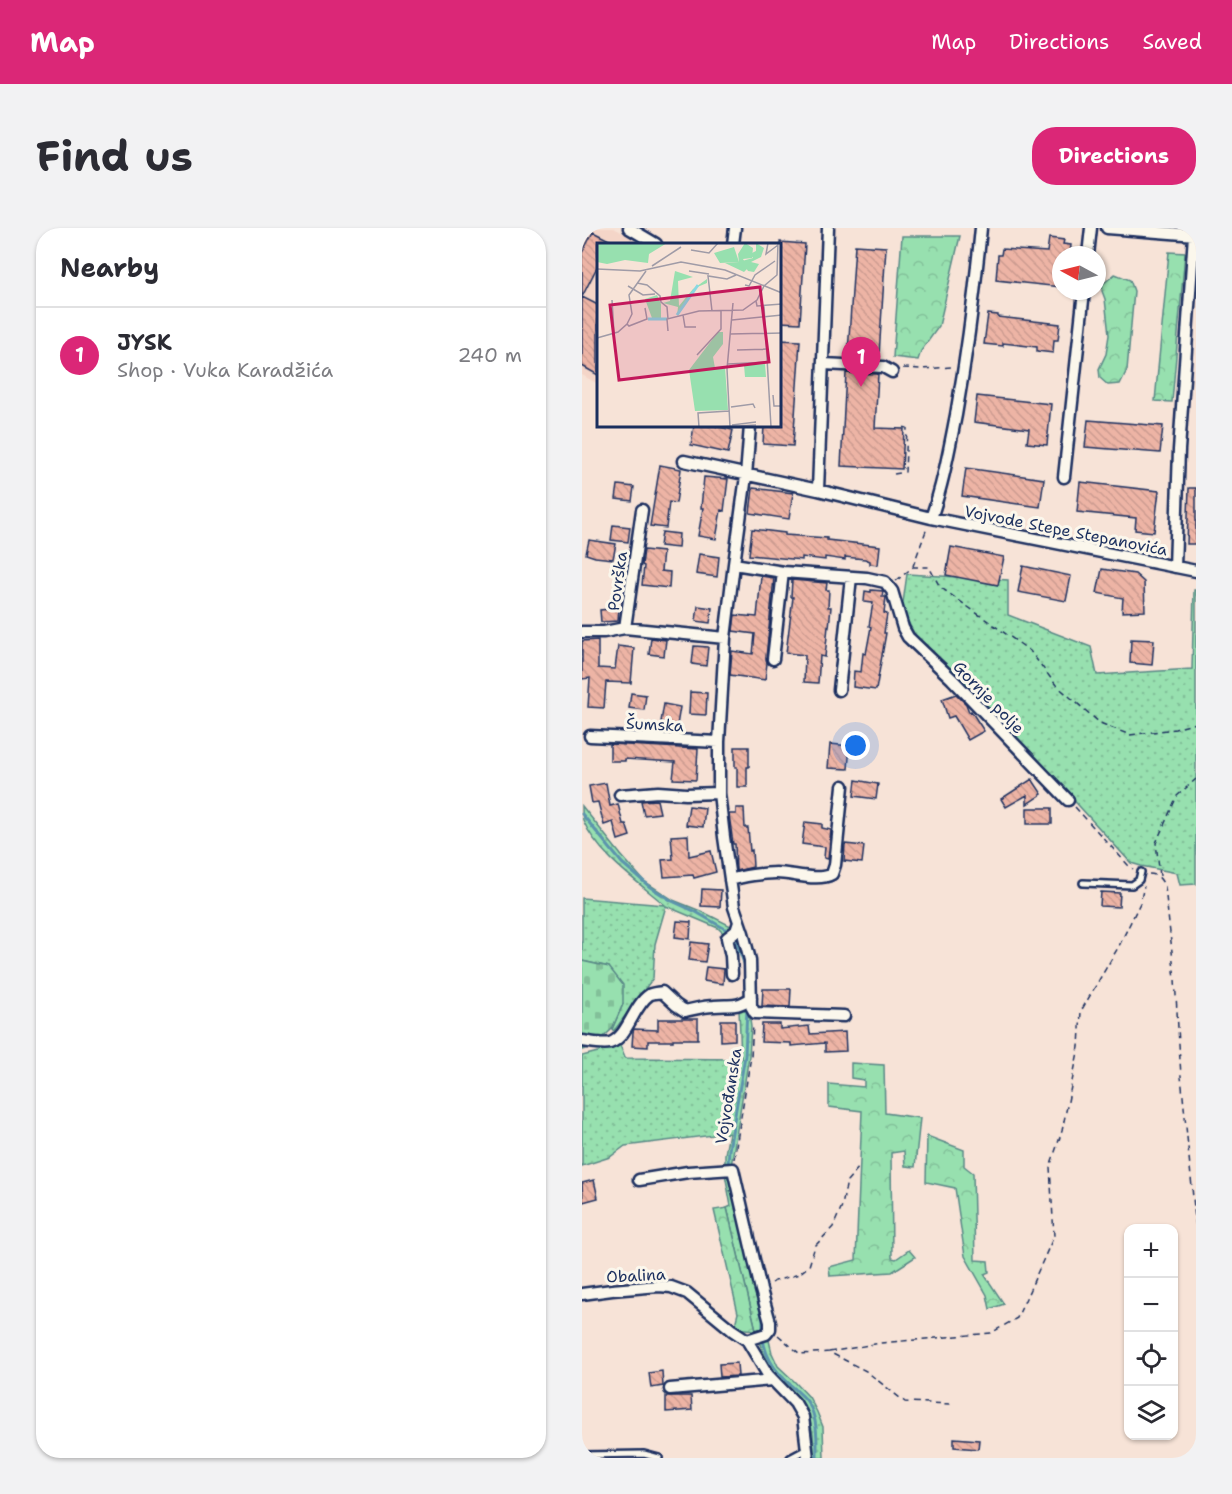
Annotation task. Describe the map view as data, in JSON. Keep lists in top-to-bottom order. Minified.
{"streets":{"street":["Vojvode Stepe Stepanovića","Površka","Gornje polje","Šumska","Vojvođanska","Obalina"]},"north":"left","page":{"header":"Map","nav":["Map","Directions","Saved"],"buttons":"Directions","title":"Find us","heading":"Nearby","list":[{"mark":"1","name":"JYSK","note":"Shop · Vuka Karadžića","value":"240 m"}],"pins":"1","map_buttons":["+","−"]}}
